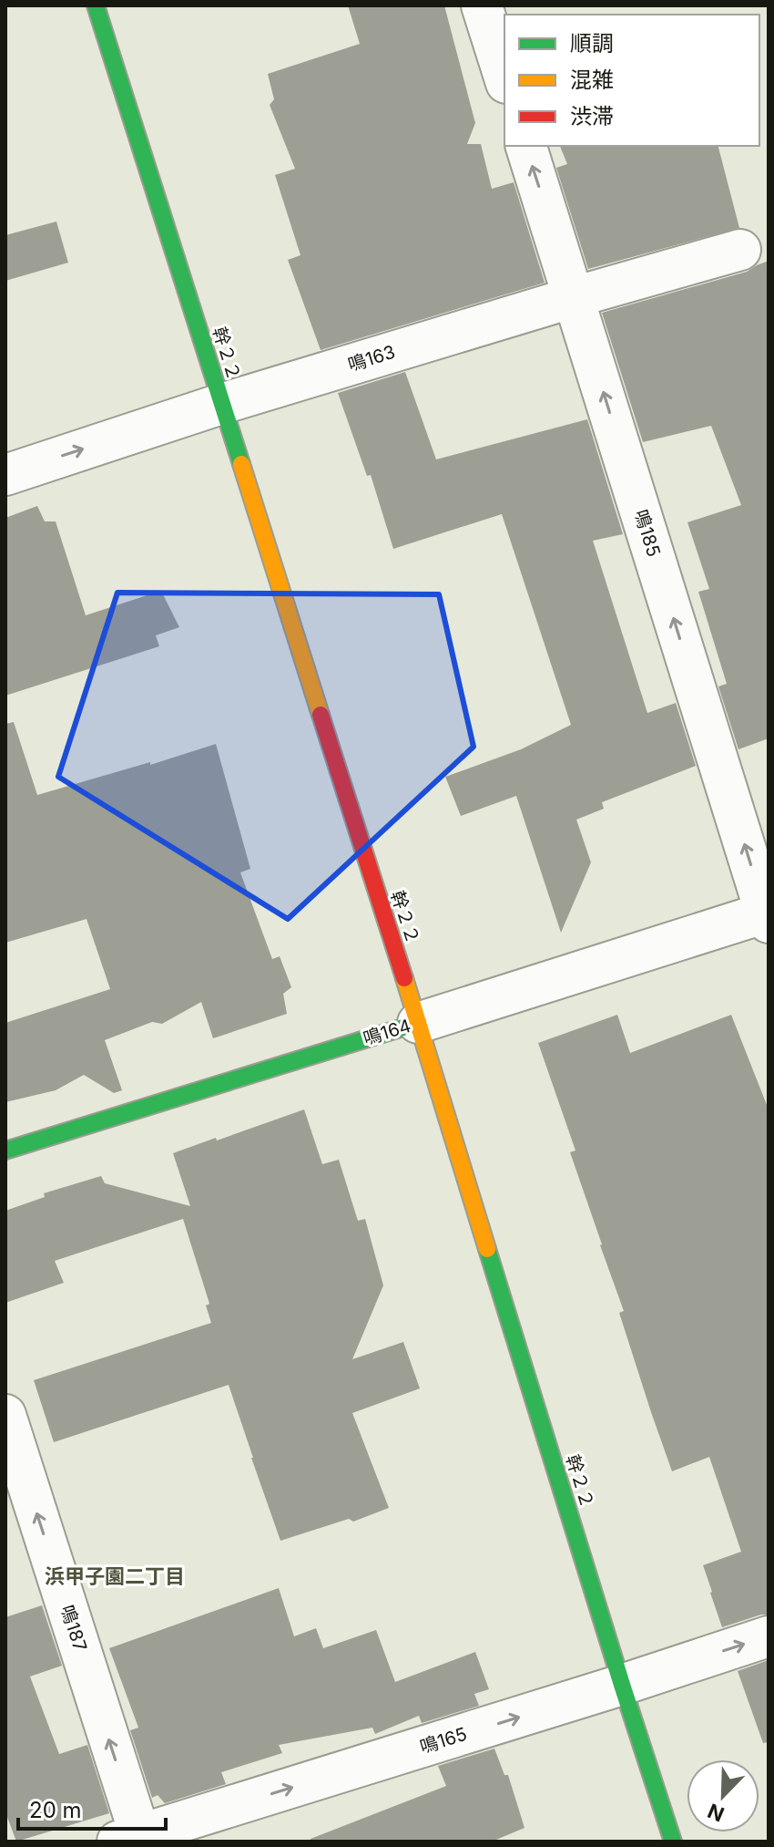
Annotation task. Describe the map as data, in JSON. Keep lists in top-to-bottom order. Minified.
{"streets":{"street":["幹２２","鳴163","鳴185","鳴164","鳴187","鳴165"]},"crossings":[["幹２２","鳴163"],["幹２２","鳴164"],["幹２２","鳴165"],["鳴163","鳴185"],["鳴185","鳴164"],["鳴187","鳴165"]],"one_way":["鳴185","鳴187","鳴165"],"districts":["浜甲子園二丁目"],"legend":["順調","混雑","渋滞"],"scale_bar":"20 m","north":"bottom left"}
